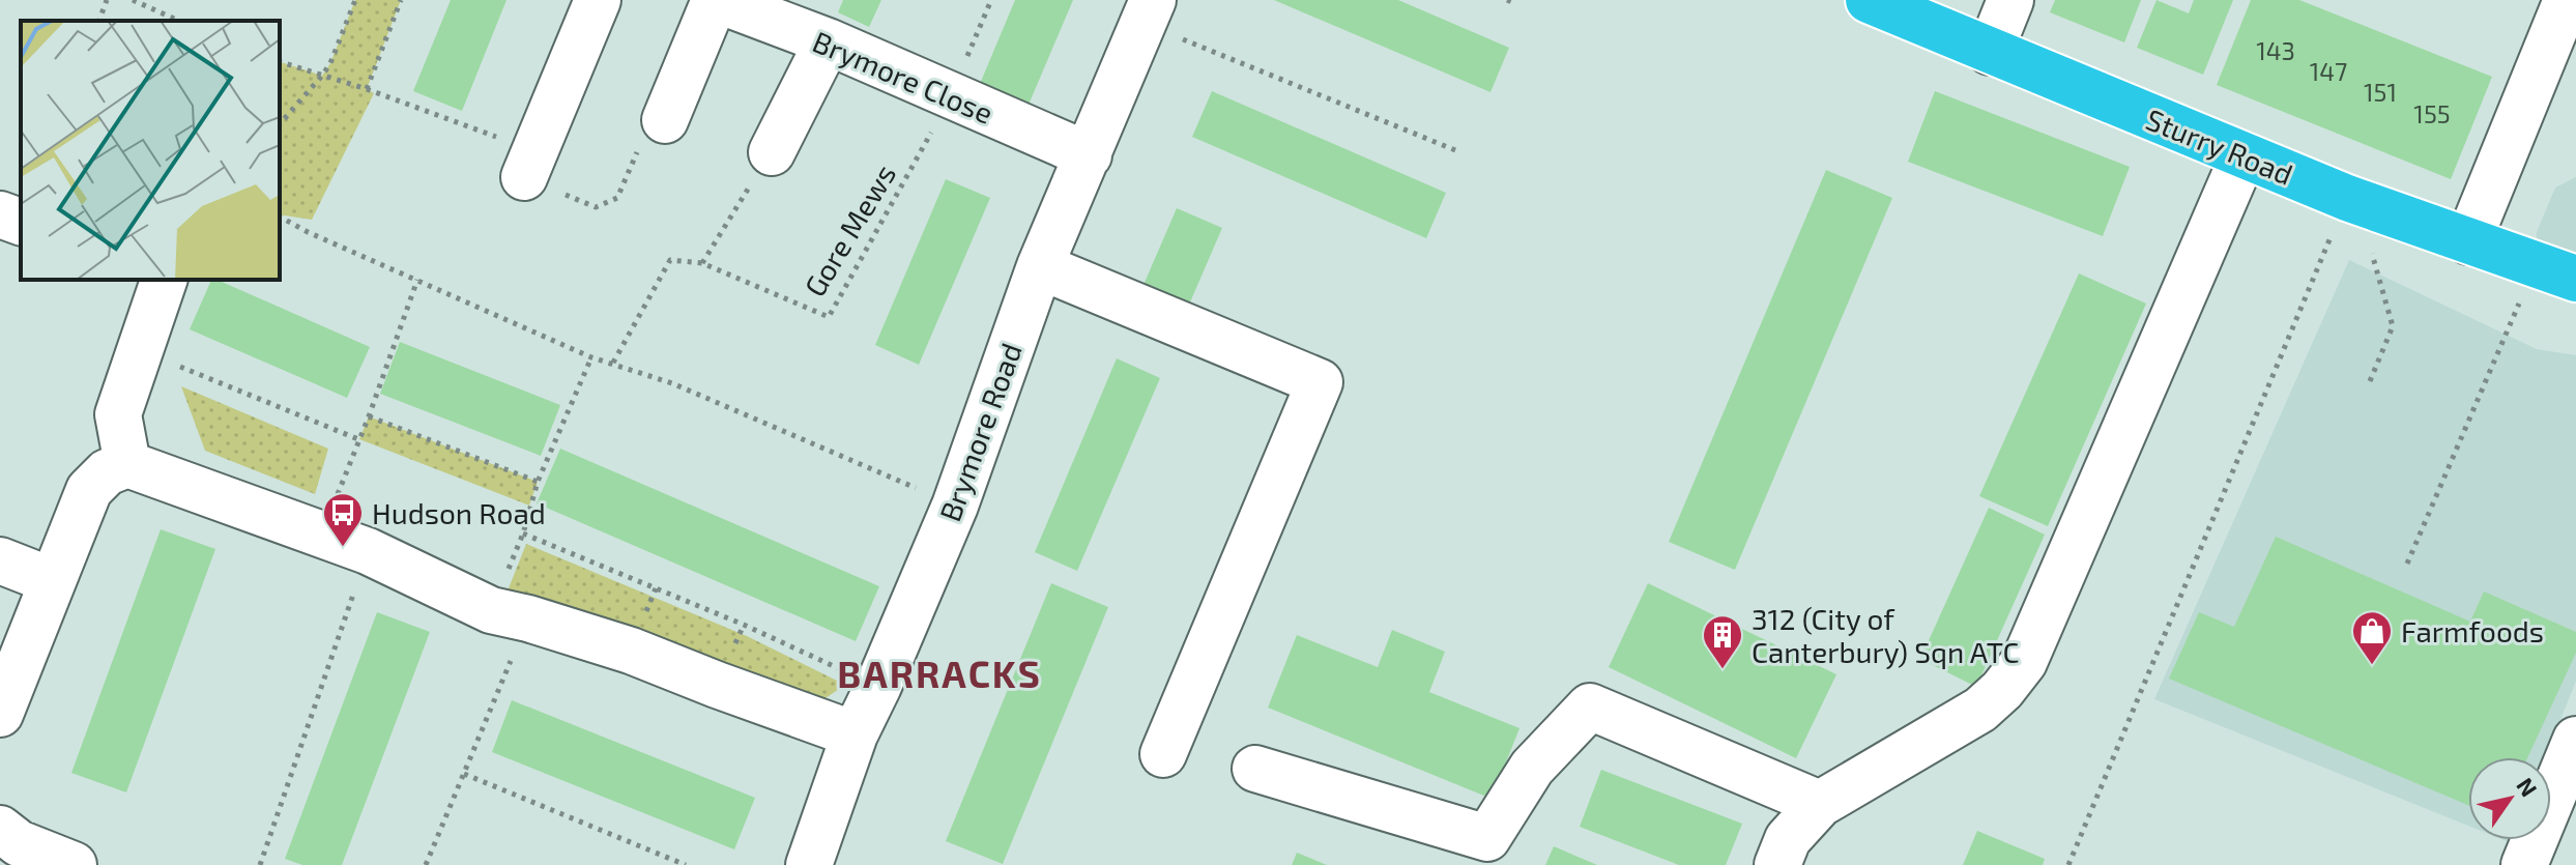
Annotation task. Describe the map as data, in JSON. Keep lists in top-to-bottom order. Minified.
{"streets":{"highway":["Sturry Road"],"street":["Brymore Close","Brymore Road"],"path":["Gore Mews"]},"crossings":[["Brymore Close","Gore Mews"],["Brymore Close","Brymore Road"]],"districts":["BARRACKS"],"places":{"bus stop":["Hudson Road"],"shop":["Farmfoods"],"building":["312 (City of Canterbury) Sqn ATC"]},"house_numbers":["143","147","151","155"],"north":"top right"}
